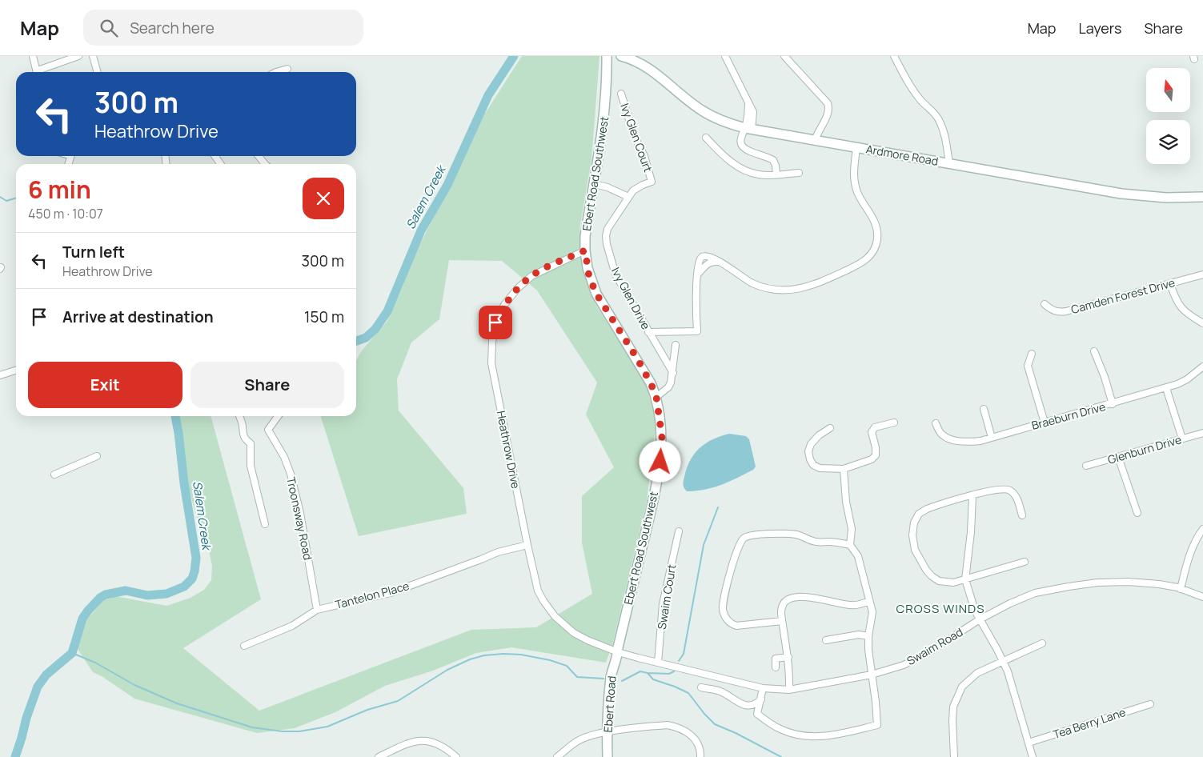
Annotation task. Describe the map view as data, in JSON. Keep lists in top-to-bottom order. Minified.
{"streets":{"main road":["Ardmore Road","Ebert Road Southwest","Ebert Road"],"street":["Ivy Glen Court","Camden Forest Drive","Ivy Glen Drive","Braeburn Drive","Heathrow Drive","Glenburn Drive","Troonsway Road","Tantelon Place","Swaim Court","Swaim Road","Tea Berry Lane"]},"crossings":[["Ivy Glen Court","Ivy Glen Drive"],["Ebert Road Southwest","Heathrow Drive"],["Ebert Road Southwest","Ebert Road"],["Heathrow Drive","Tantelon Place"],["Heathrow Drive","Swaim Road"],["Heathrow Drive","Ebert Road"],["Troonsway Road","Tantelon Place"],["Swaim Court","Swaim Road"]],"districts":["CROSS WINDS"],"water":["Salem Creek"],"north":"top","page":{"header":"Map","search":"Search here","nav":["Map","Layers","Share"],"turn":["300 m","Heathrow Drive"],"heading":["6 min","450 m · 10:07"],"list":[{"name":"Turn left","note":"Heathrow Drive","value":"300 m"},{"name":"Arrive at destination","value":"150 m"}],"buttons":["Exit","Share"]}}
